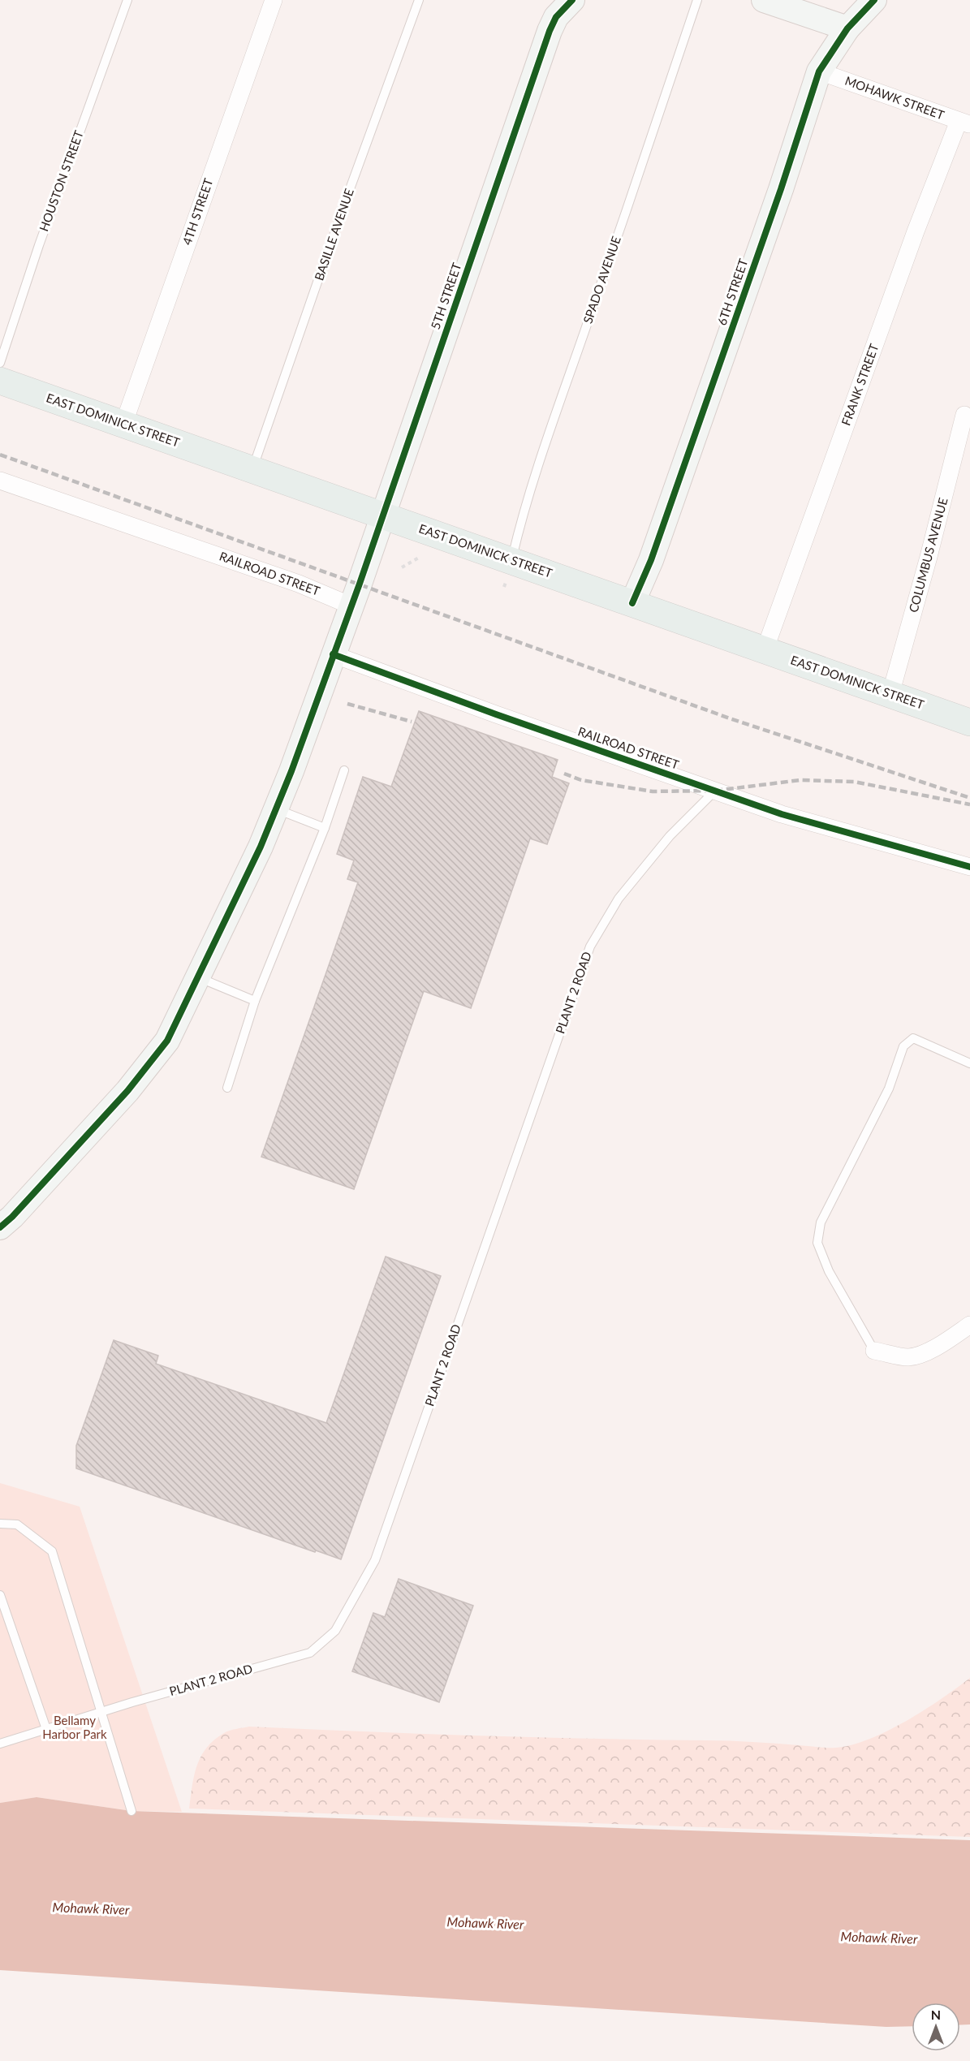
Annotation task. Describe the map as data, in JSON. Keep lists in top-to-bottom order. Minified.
{"streets":{"main road":["EAST DOMINICK STREET"],"street":["MOHAWK STREET","4TH STREET","6TH STREET","5TH STREET","FRANK STREET","COLUMBUS AVENUE","RAILROAD STREET"],"lane":["HOUSTON STREET","BASILLE AVENUE","SPADO AVENUE","PLANT 2 ROAD"]},"crossings":[["MOHAWK STREET","6TH STREET"],["MOHAWK STREET","FRANK STREET"],["4TH STREET","EAST DOMINICK STREET"],["BASILLE AVENUE","EAST DOMINICK STREET"],["SPADO AVENUE","EAST DOMINICK STREET"],["6TH STREET","EAST DOMINICK STREET"],["5TH STREET","EAST DOMINICK STREET"],["5TH STREET","RAILROAD STREET"],["FRANK STREET","EAST DOMINICK STREET"],["EAST DOMINICK STREET","COLUMBUS AVENUE"],["RAILROAD STREET","PLANT 2 ROAD"]],"water":["Mohawk River"],"parks":["Bellamy Harbor Park"],"north":"top"}
